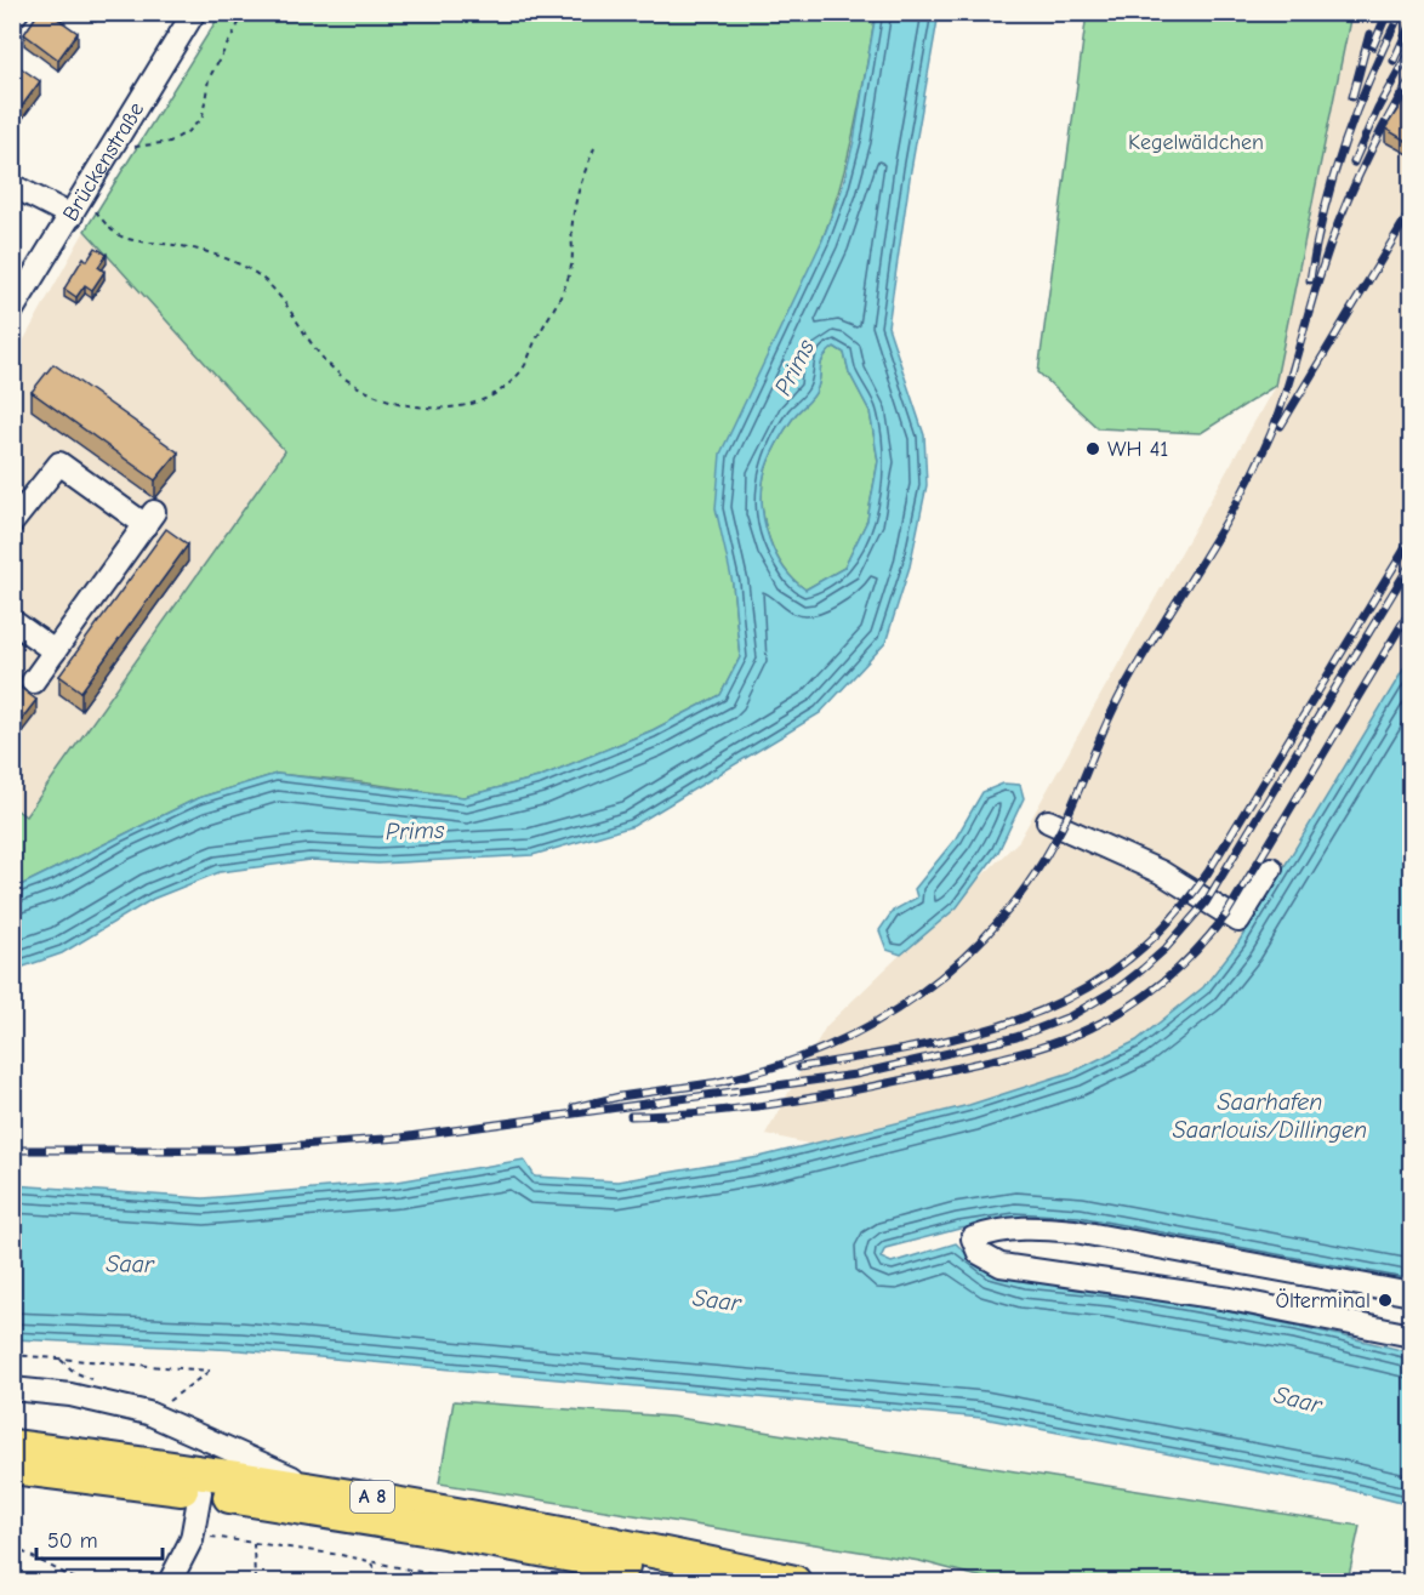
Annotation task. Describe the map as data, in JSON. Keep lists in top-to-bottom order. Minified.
{"streets":{"highway":["A 8"],"street":["Brückenstraße"]},"water":["Prims","Saarhafen Saarlouis/Dillingen","Saar"],"parks":["Kegelwäldchen"],"places":["WH 41","Ölterminal"],"scale_bar":"50 m"}
